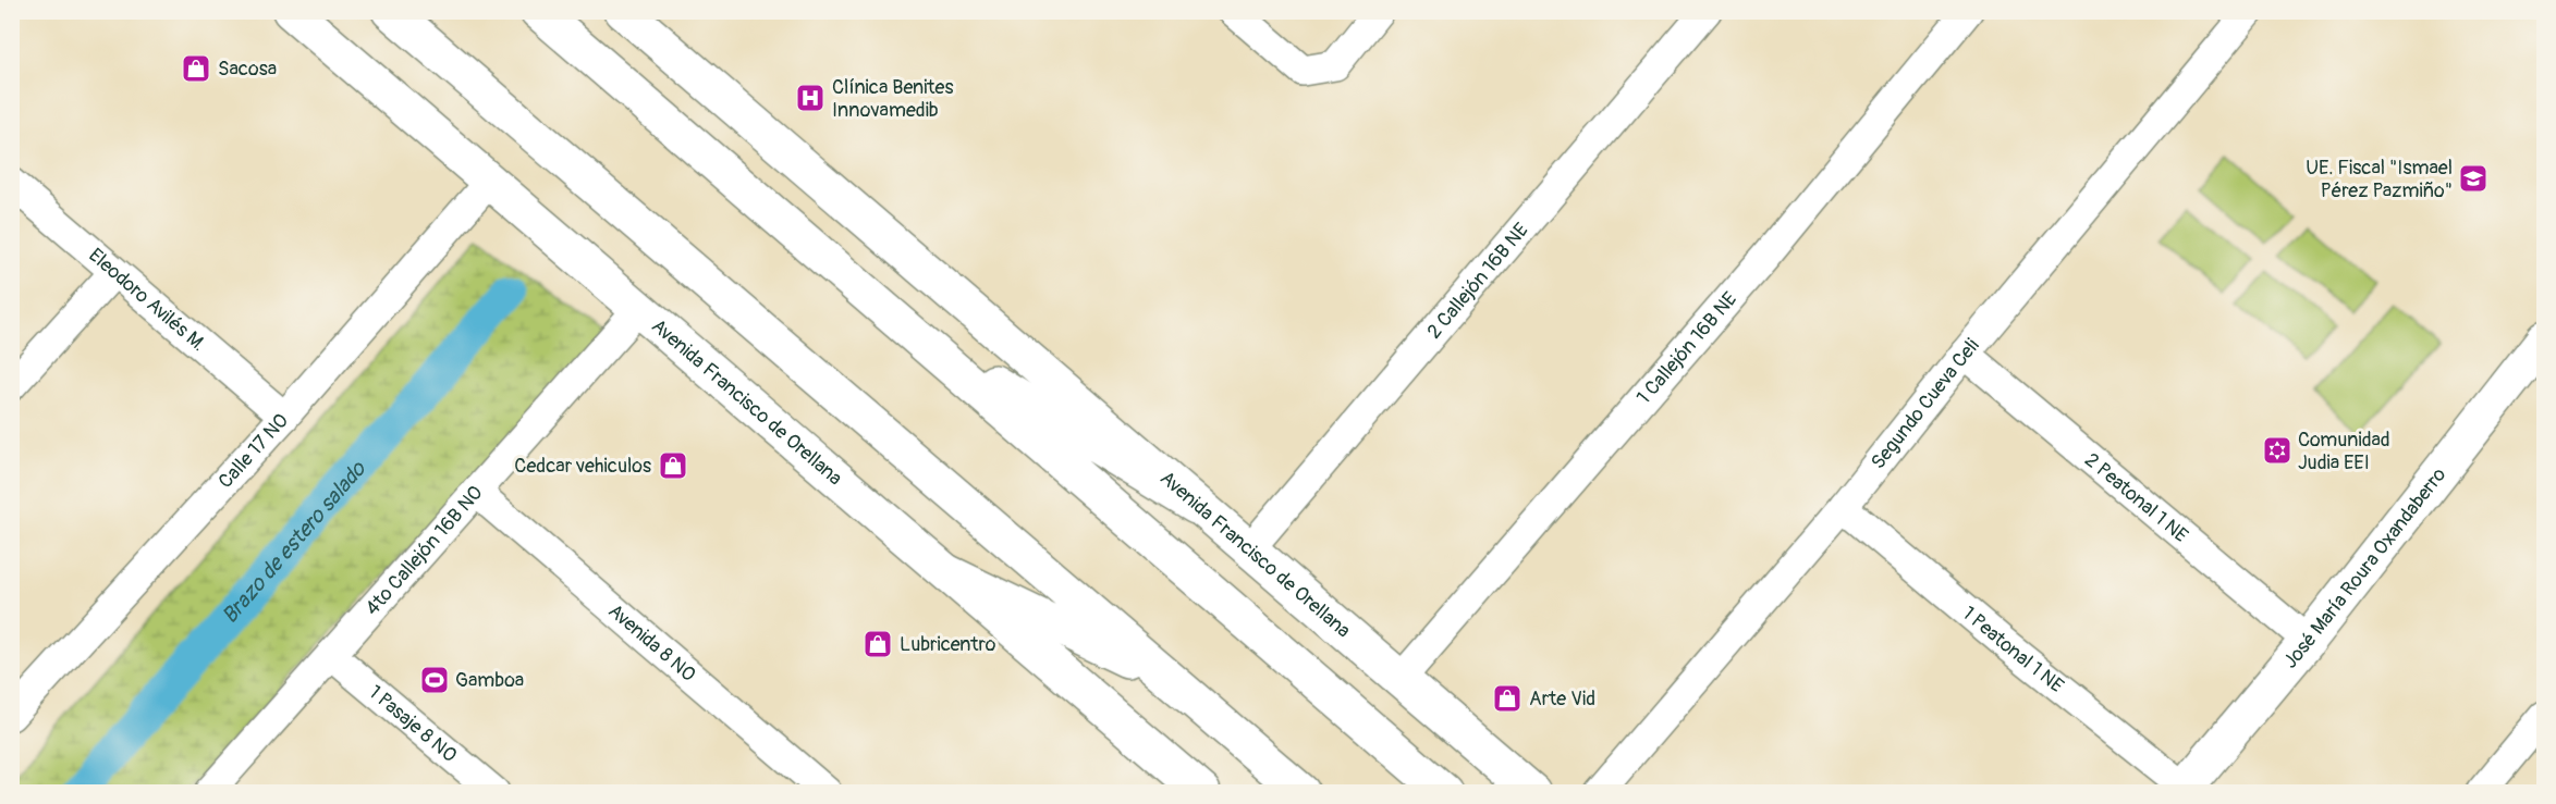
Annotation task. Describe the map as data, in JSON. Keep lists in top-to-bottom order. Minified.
{"streets":{"main road":["Avenida Francisco de Orellana","José María Roura Oxandaberro"],"street":["2 Callejón 16B NE","Eleodoro Avilés M.","1 Callejón 16B NE","Segundo Cueva Celi","Calle 17 NO","2 Peatonal 1 NE","4to Callejón 16B NO","Avenida 8 NO","1 Peatonal 1 NE","1 Pasaje 8 NO"]},"crossings":[["2 Callejón 16B NE","Avenida Francisco de Orellana"],["Eleodoro Avilés M.","Calle 17 NO"],["1 Callejón 16B NE","Avenida Francisco de Orellana"],["Avenida Francisco de Orellana","Calle 17 NO"],["Avenida Francisco de Orellana","4to Callejón 16B NO"],["Segundo Cueva Celi","2 Peatonal 1 NE"],["Segundo Cueva Celi","1 Peatonal 1 NE"],["2 Peatonal 1 NE","José María Roura Oxandaberro"],["4to Callejón 16B NO","Avenida 8 NO"],["4to Callejón 16B NO","1 Pasaje 8 NO"],["José María Roura Oxandaberro","1 Peatonal 1 NE"]],"water":["Brazo de estero salado"],"places":{"shop":["Sacosa","Cedcar vehiculos","Lubricentro","Arte Vid"],"hospital":["Clínica Benites Innovamedib"],"school or university":["UE. Fiscal \"Ismael Pérez Pazmiño\""],"synagogue":["Comunidad Judia EEI"],"sports":["Gamboa"]}}
